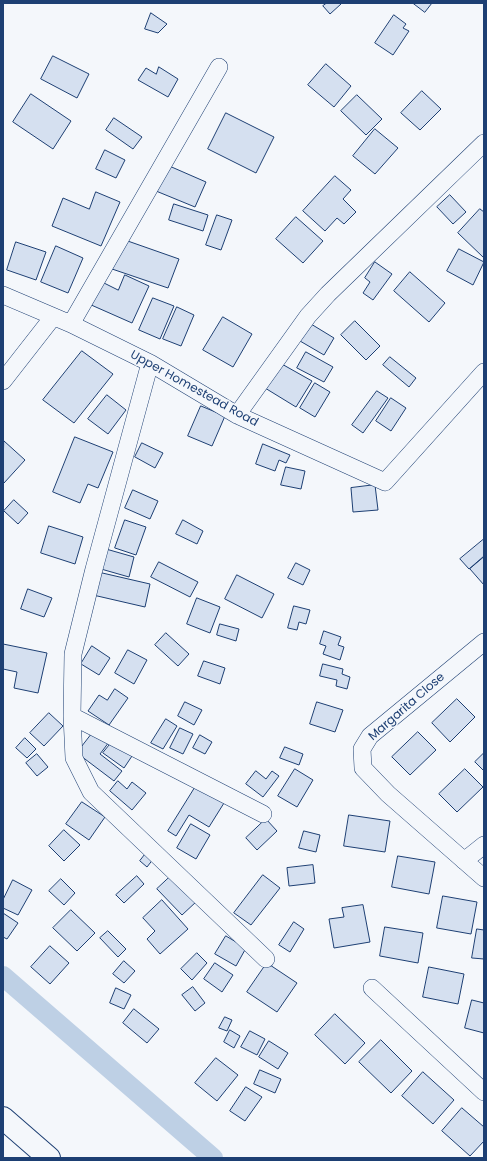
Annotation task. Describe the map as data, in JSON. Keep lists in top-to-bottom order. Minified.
{"streets":{"street":["Upper Homestead Road","Margarita Close"]}}
